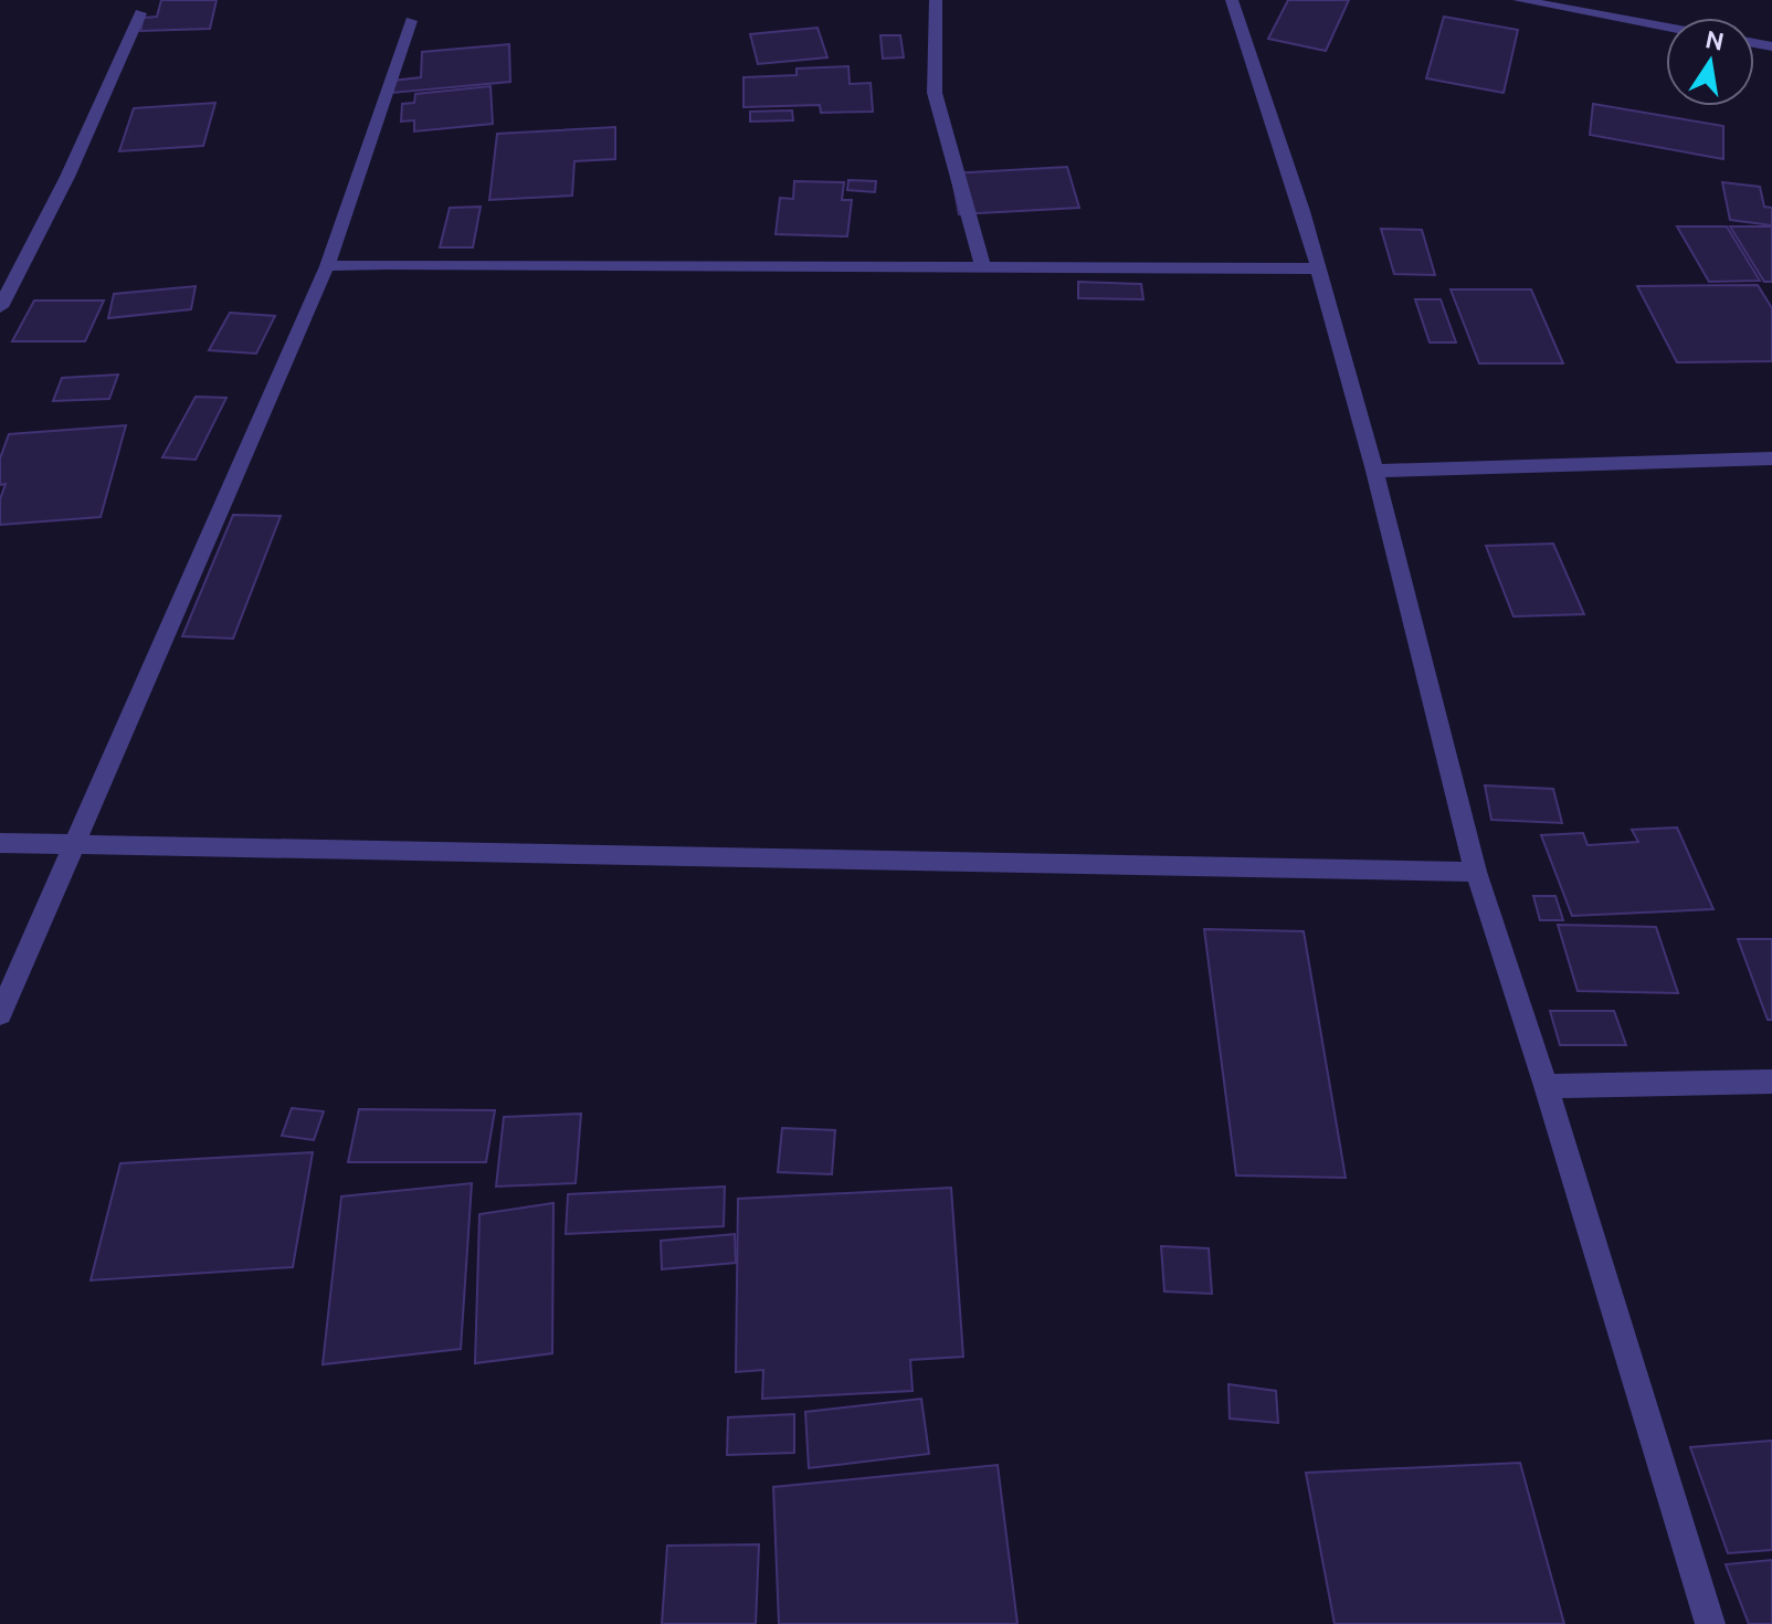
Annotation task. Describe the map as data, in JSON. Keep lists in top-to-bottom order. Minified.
{"north":"top"}
